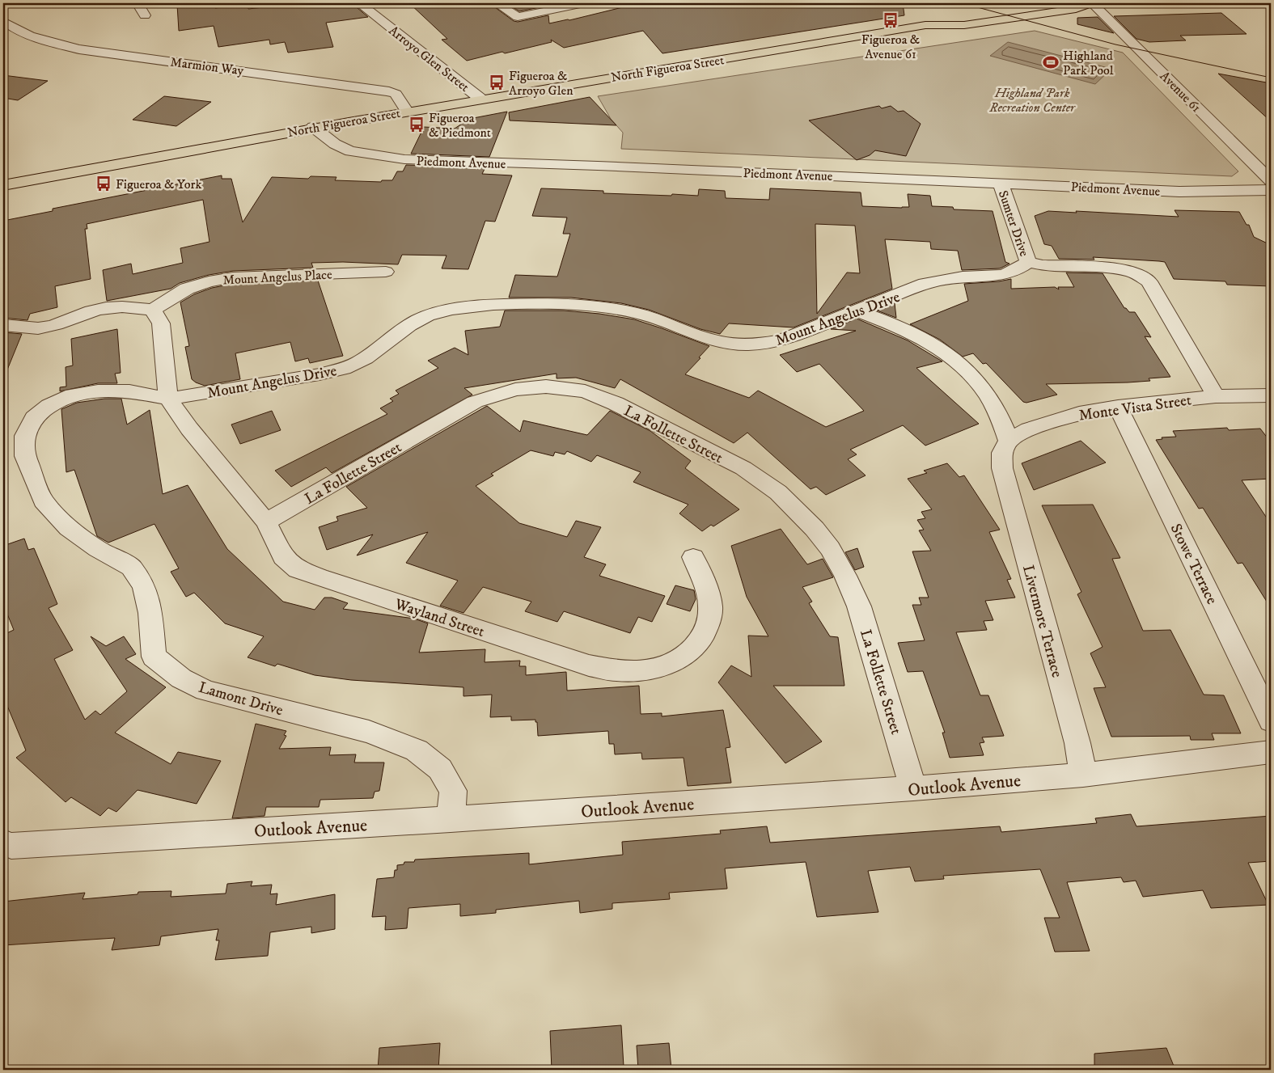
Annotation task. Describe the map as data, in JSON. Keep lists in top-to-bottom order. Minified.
{"streets":{"main road":["North Figueroa Street"],"street":["Arroyo Glen Street","Marmion Way","Avenue 61","Piedmont Avenue","Sumter Drive","Mount Angelus Place","Mount Angelus Drive","Monte Vista Street","La Follette Street","Stowe Terrace","Wayland Street","Livermore Terrace","Lamont Drive","Outlook Avenue"]},"crossings":[["Arroyo Glen Street","North Figueroa Street"],["Marmion Way","North Figueroa Street"],["North Figueroa Street","Avenue 61"],["North Figueroa Street","Piedmont Avenue"],["Piedmont Avenue","Sumter Drive"],["Sumter Drive","Mount Angelus Drive"],["Mount Angelus Drive","Wayland Street"],["Mount Angelus Drive","Lamont Drive"],["Monte Vista Street","Stowe Terrace"],["Monte Vista Street","Livermore Terrace"],["La Follette Street","Wayland Street"],["La Follette Street","Outlook Avenue"],["Wayland Street","Lamont Drive"],["Livermore Terrace","Outlook Avenue"],["Lamont Drive","Outlook Avenue"]],"parks":["Highland Park Recreation Center"],"places":{"bus stop":["Figueroa & Avenue 61","Figueroa & Arroyo Glen","Figueroa & Piedmont","Figueroa & York"],"sports":["Highland Park Pool"]}}
